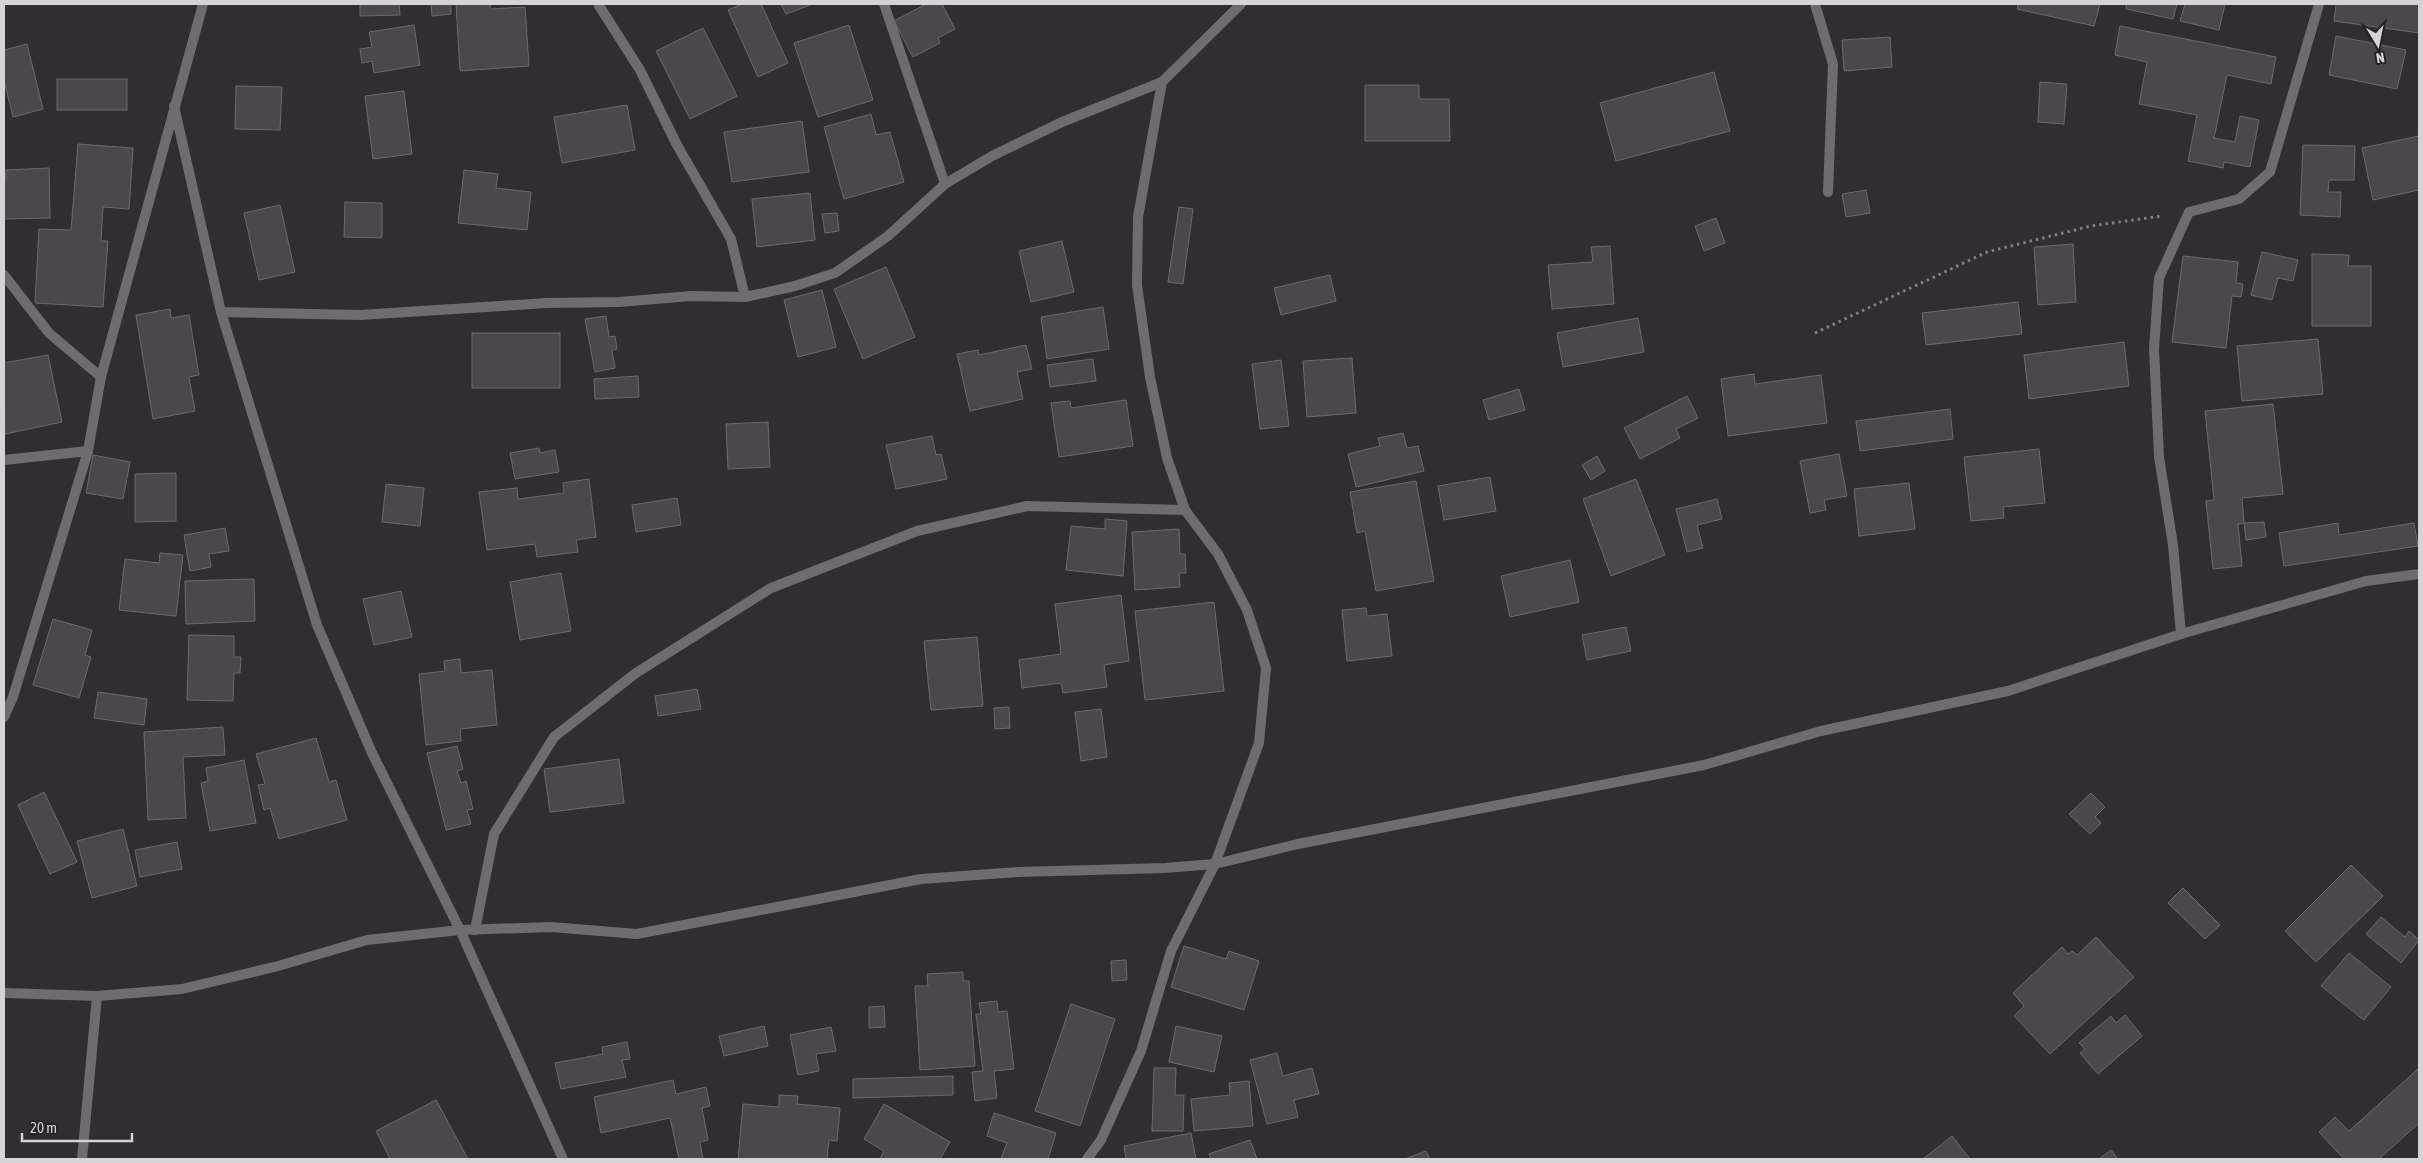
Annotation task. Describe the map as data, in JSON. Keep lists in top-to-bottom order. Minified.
{"scale_bar":"20 m","north":"bottom"}
